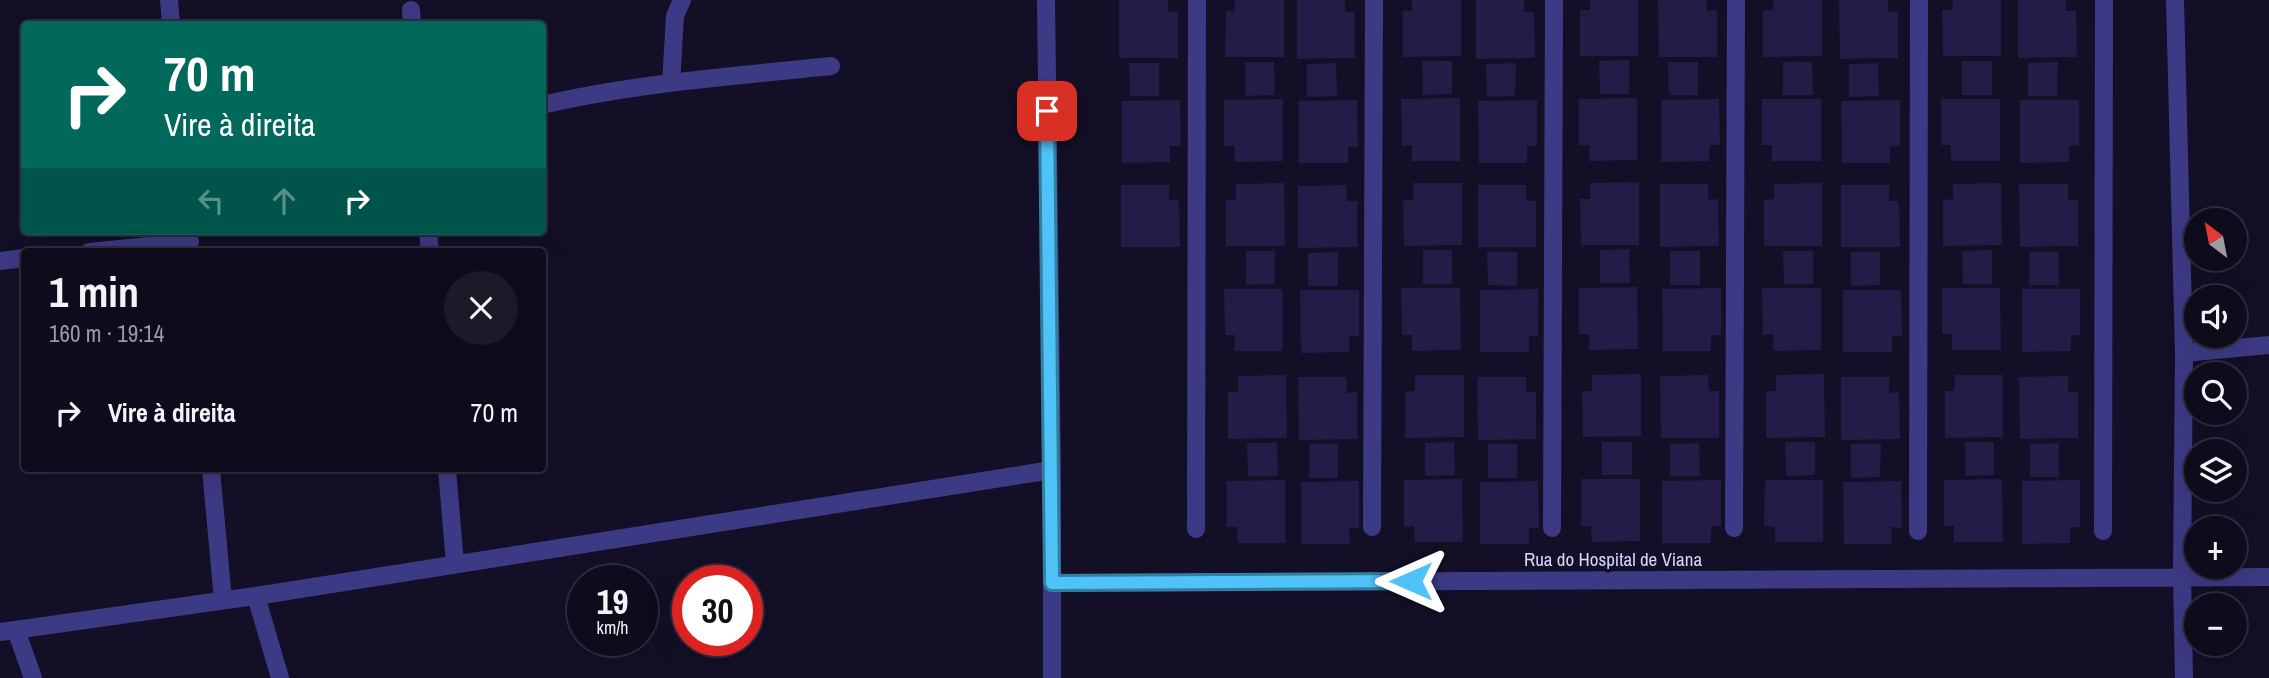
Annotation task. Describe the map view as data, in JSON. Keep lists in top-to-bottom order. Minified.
{"streets":{"street":["Rua do Hospital de Viana"]},"north":"top left","page":{"turn":["70 m","Vire à direita"],"map_buttons":["+","−"],"heading":["1 min","160 m · 19:14"],"list":[{"name":"Vire à direita","value":"70 m"}],"speed":"19 km/h","limit":"30"}}
